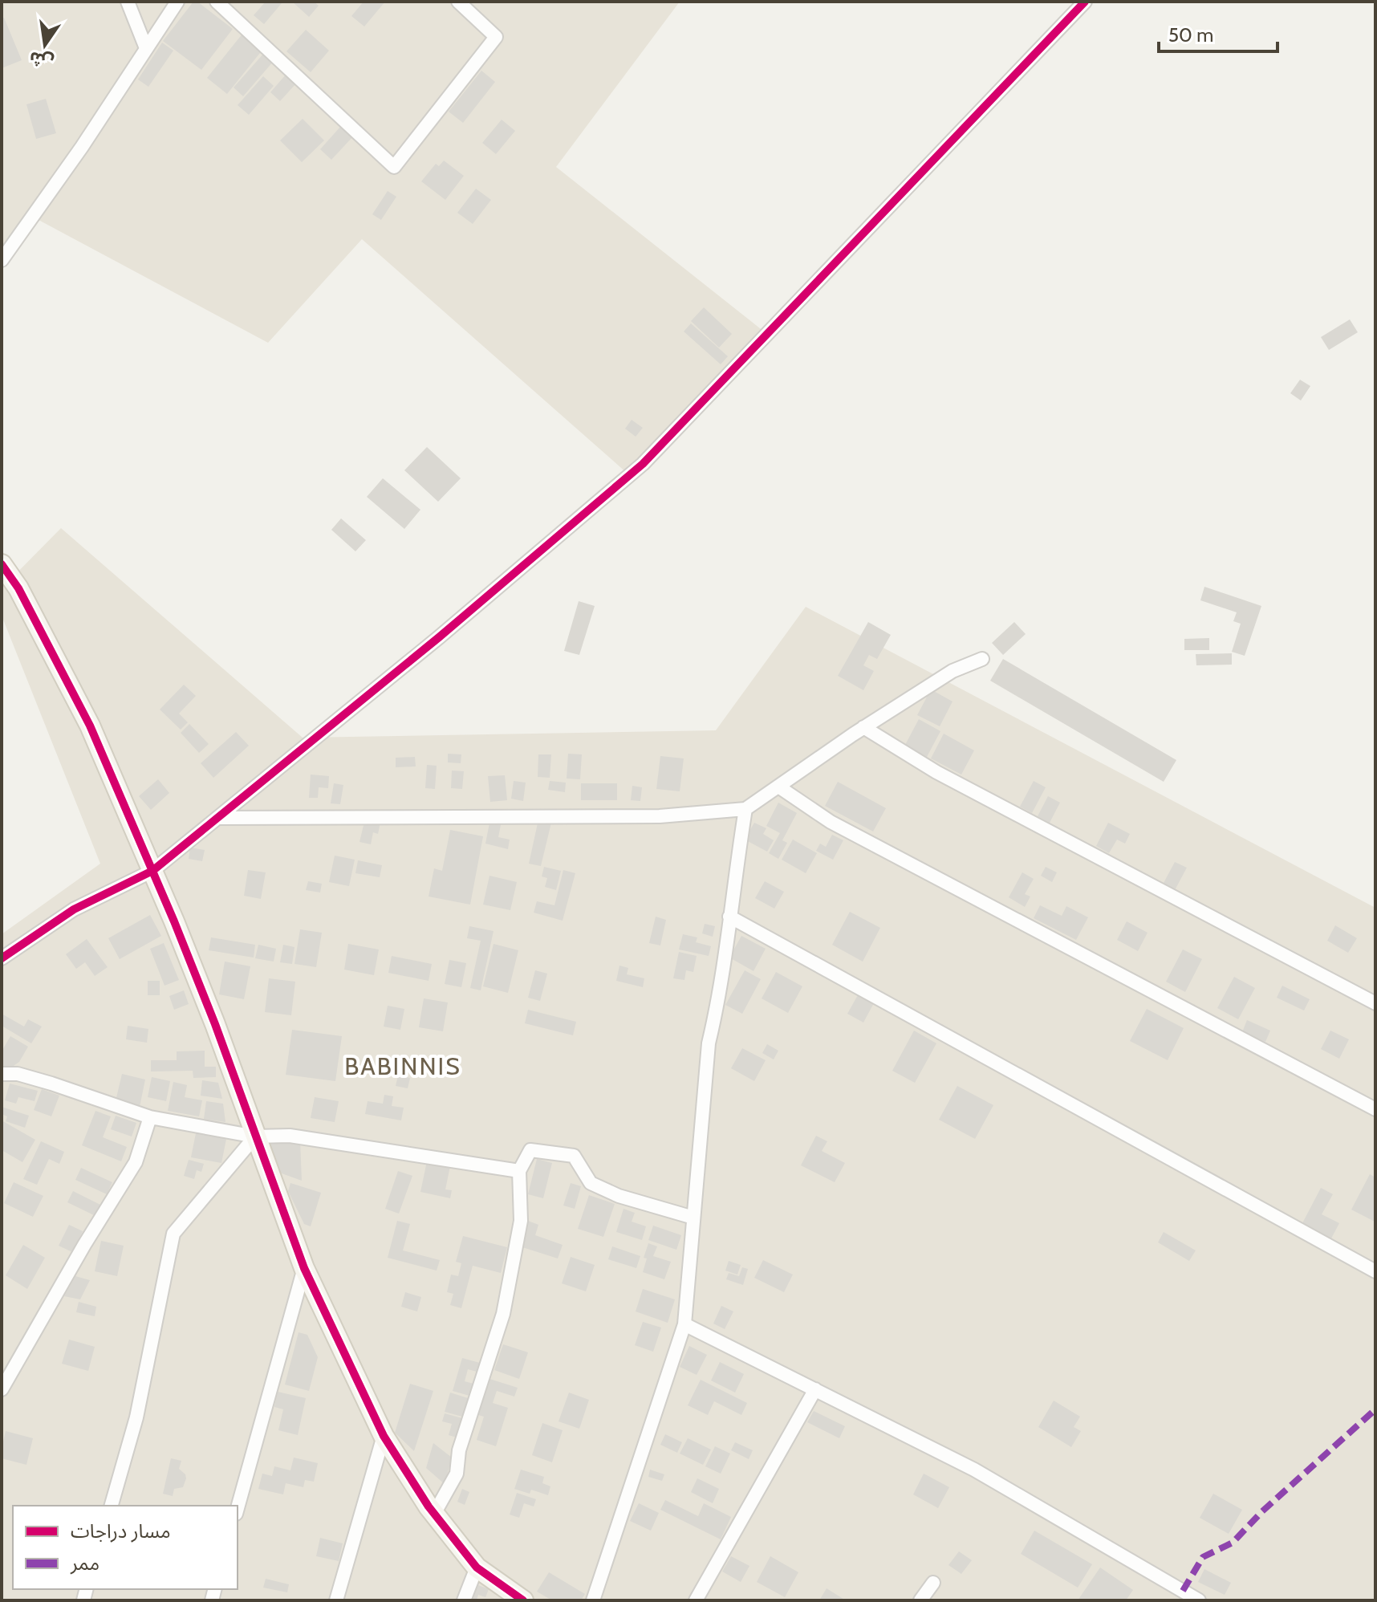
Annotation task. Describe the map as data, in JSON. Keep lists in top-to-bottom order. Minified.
{"districts":["BABINNIS"],"legend":["مسار دراجات","ممر"],"scale_bar":"50 m","north":"bottom"}
